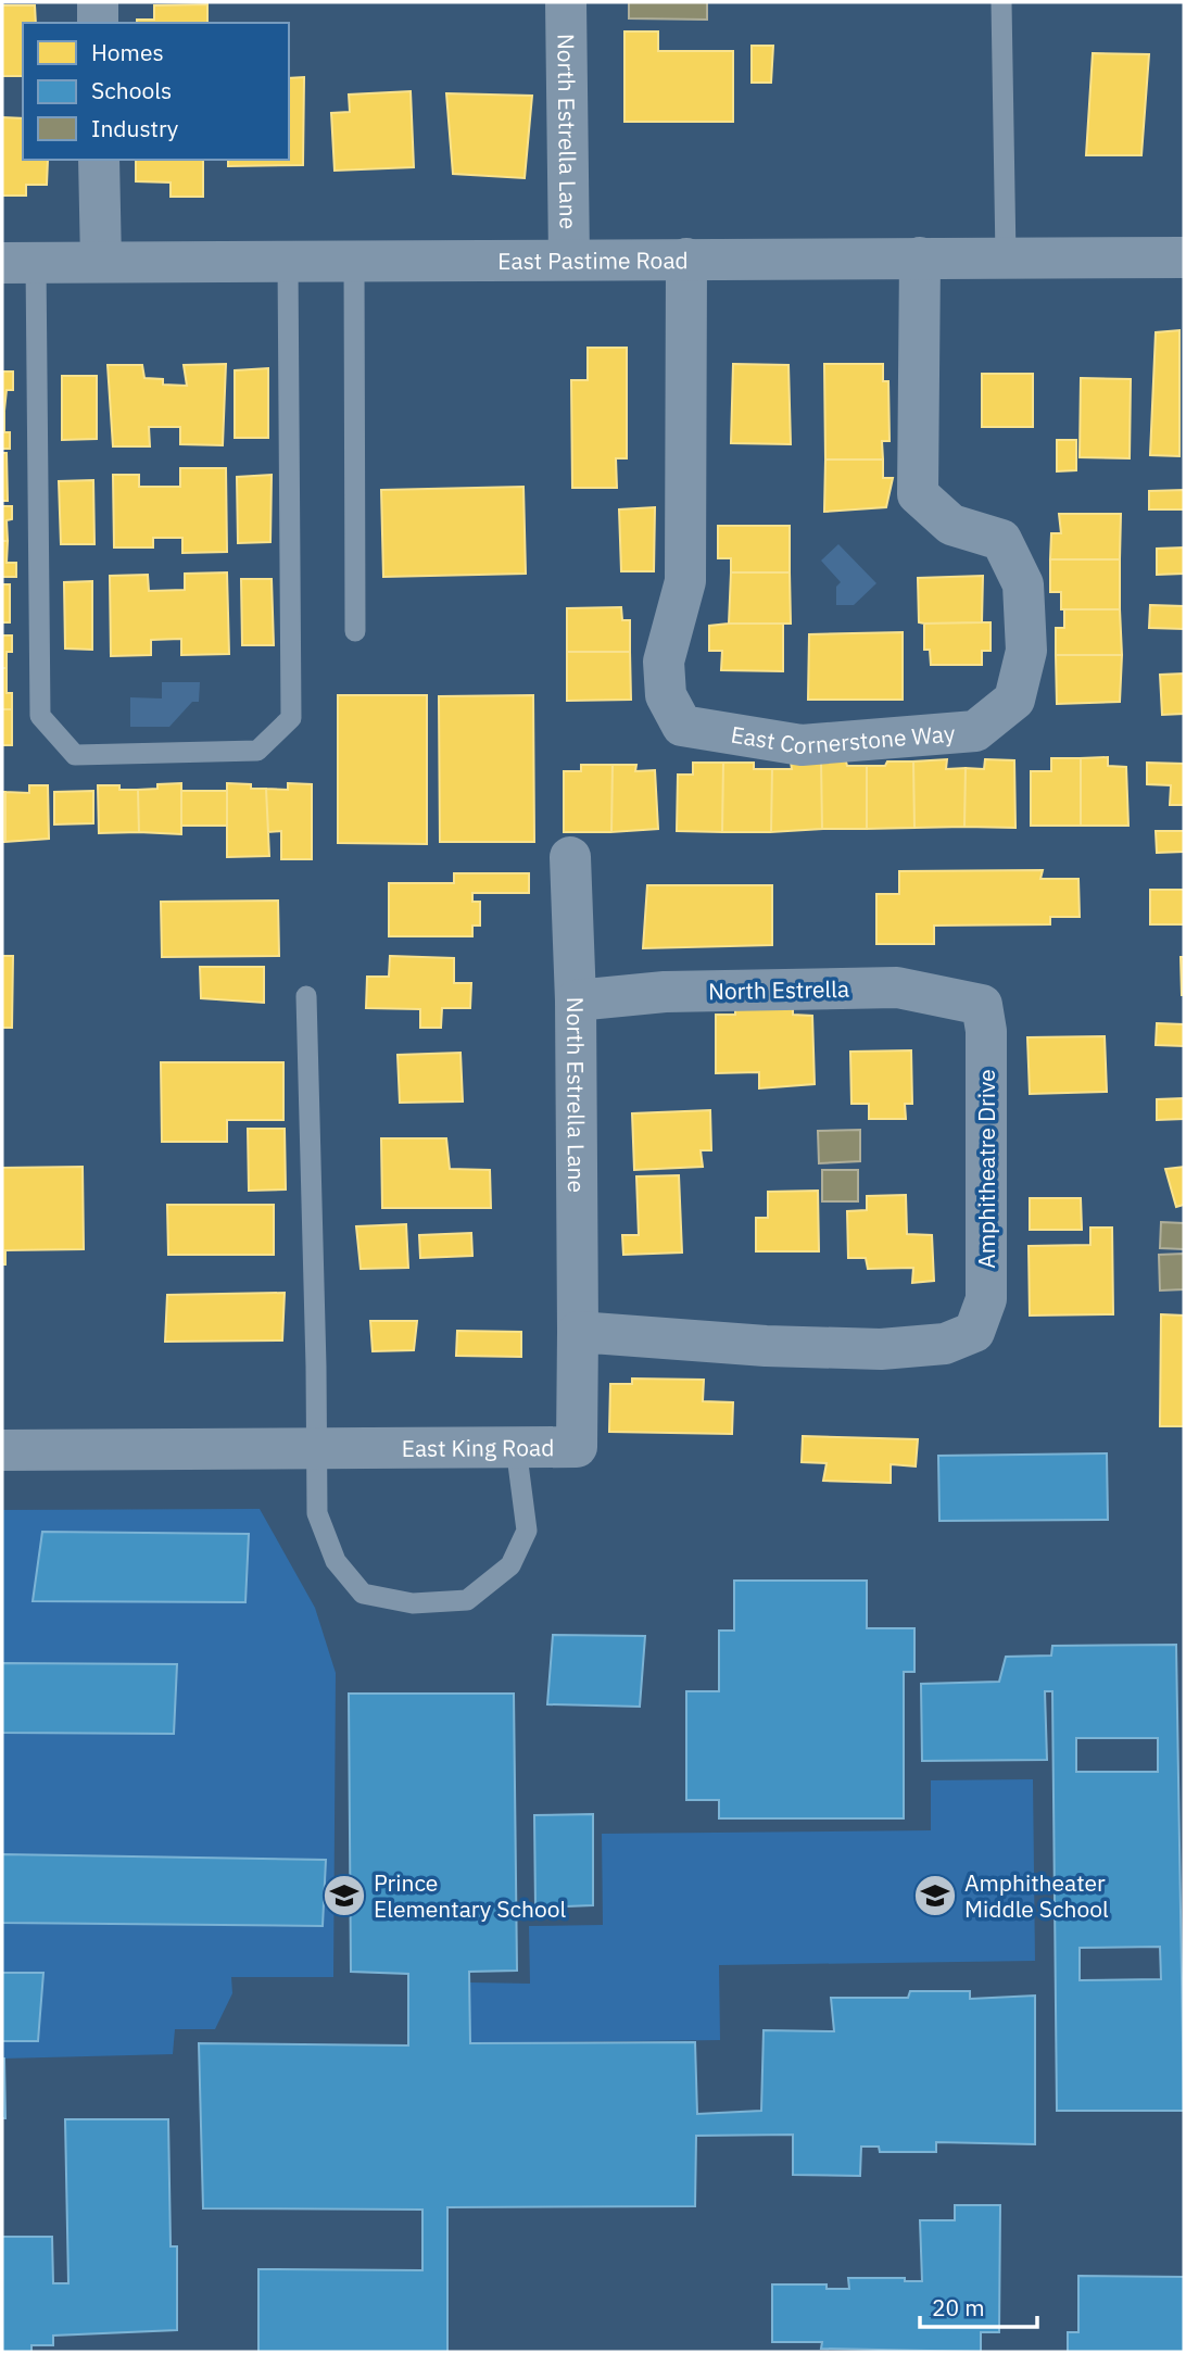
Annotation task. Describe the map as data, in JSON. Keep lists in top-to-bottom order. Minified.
{"streets":{"street":["North Estrella Lane","East Pastime Road","East Cornerstone Way","North Estrella","Amphitheatre Drive","East King Road"]},"crossings":[["North Estrella Lane","East Pastime Road"],["North Estrella Lane","North Estrella"],["North Estrella Lane","Amphitheatre Drive"],["North Estrella Lane","East King Road"],["East Pastime Road","East Cornerstone Way"],["North Estrella","Amphitheatre Drive"],["Amphitheatre Drive","East King Road"]],"places":{"school or university":["Prince Elementary School","Amphitheater Middle School"]},"legend":["Homes","Schools","Industry"],"scale_bar":"20 m"}
